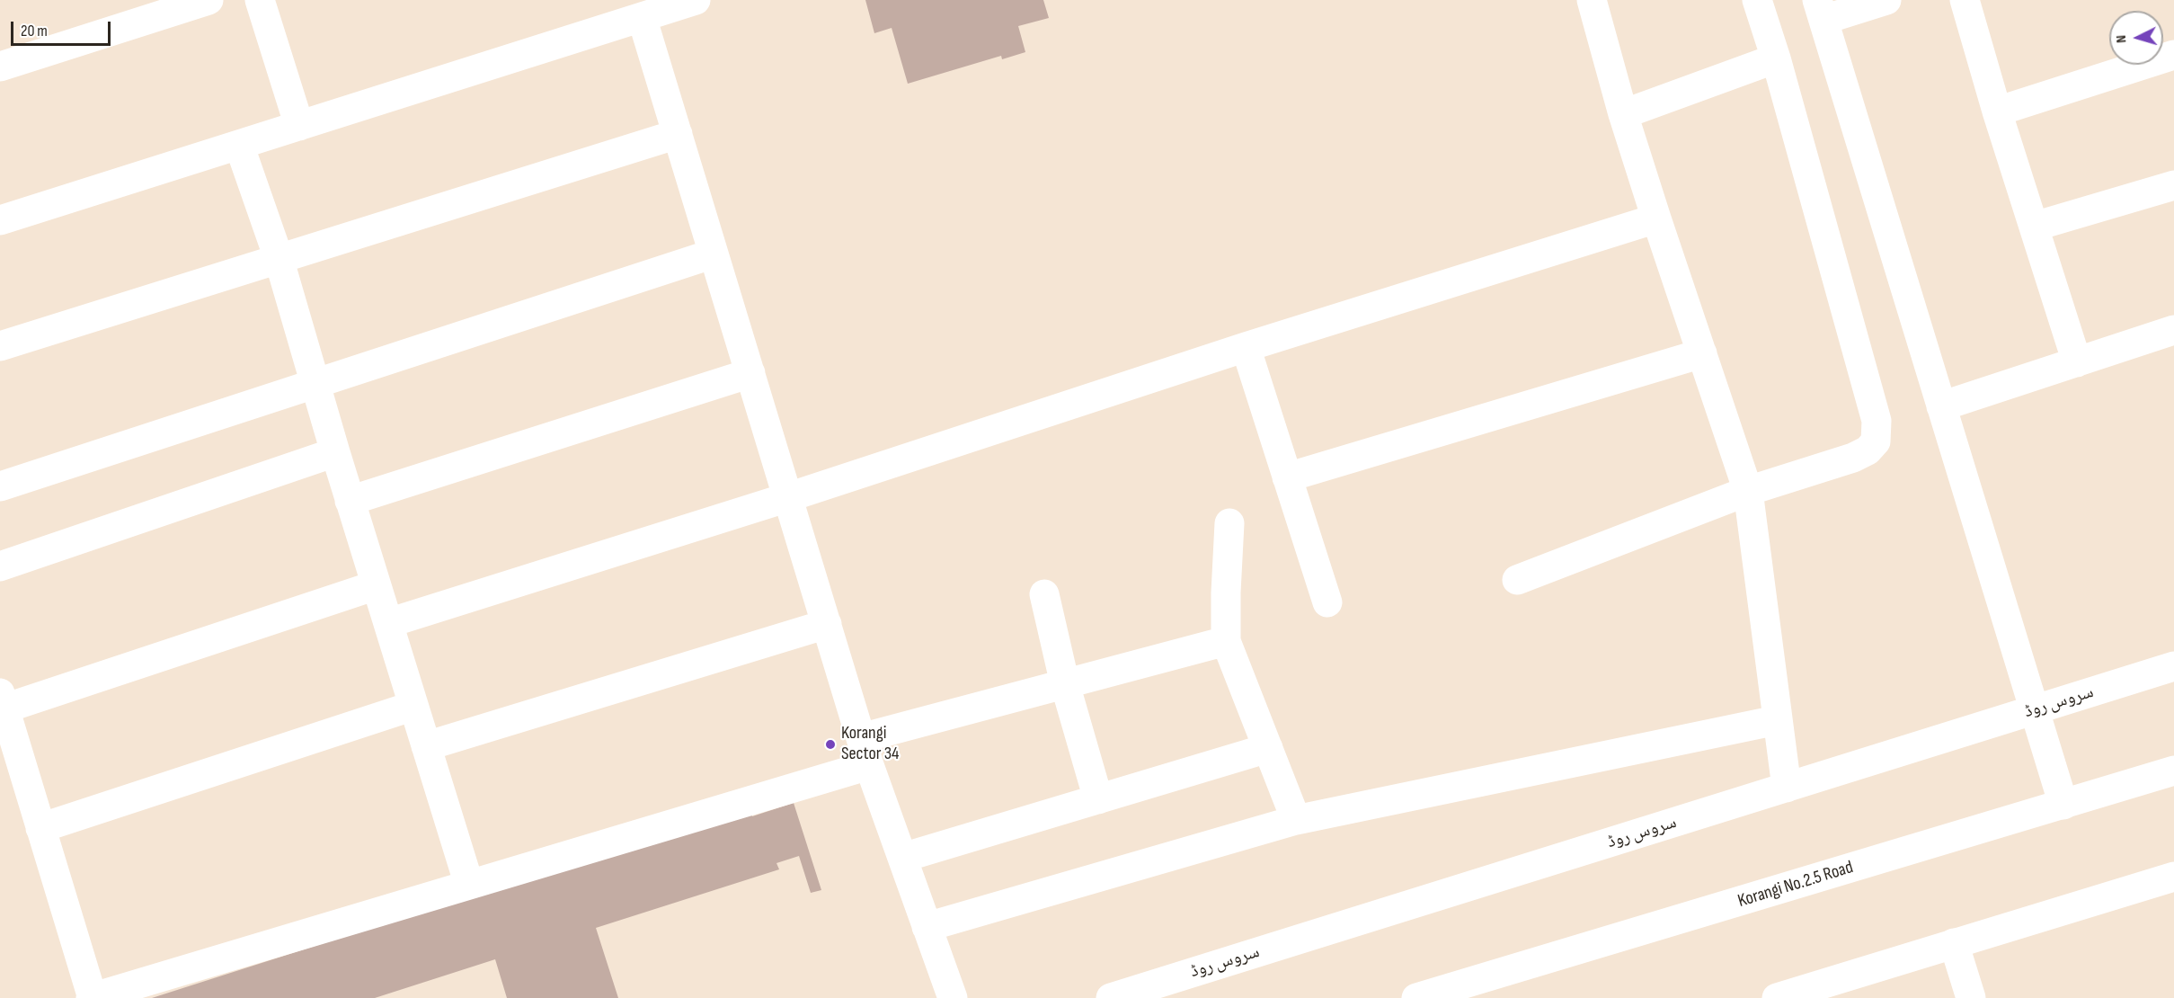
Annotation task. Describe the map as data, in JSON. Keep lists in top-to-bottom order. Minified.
{"streets":{"street":["سروس روڈ","Korangi No.2.5 Road"]},"places":["Korangi Sector 34"],"scale_bar":"20 m","north":"left"}
